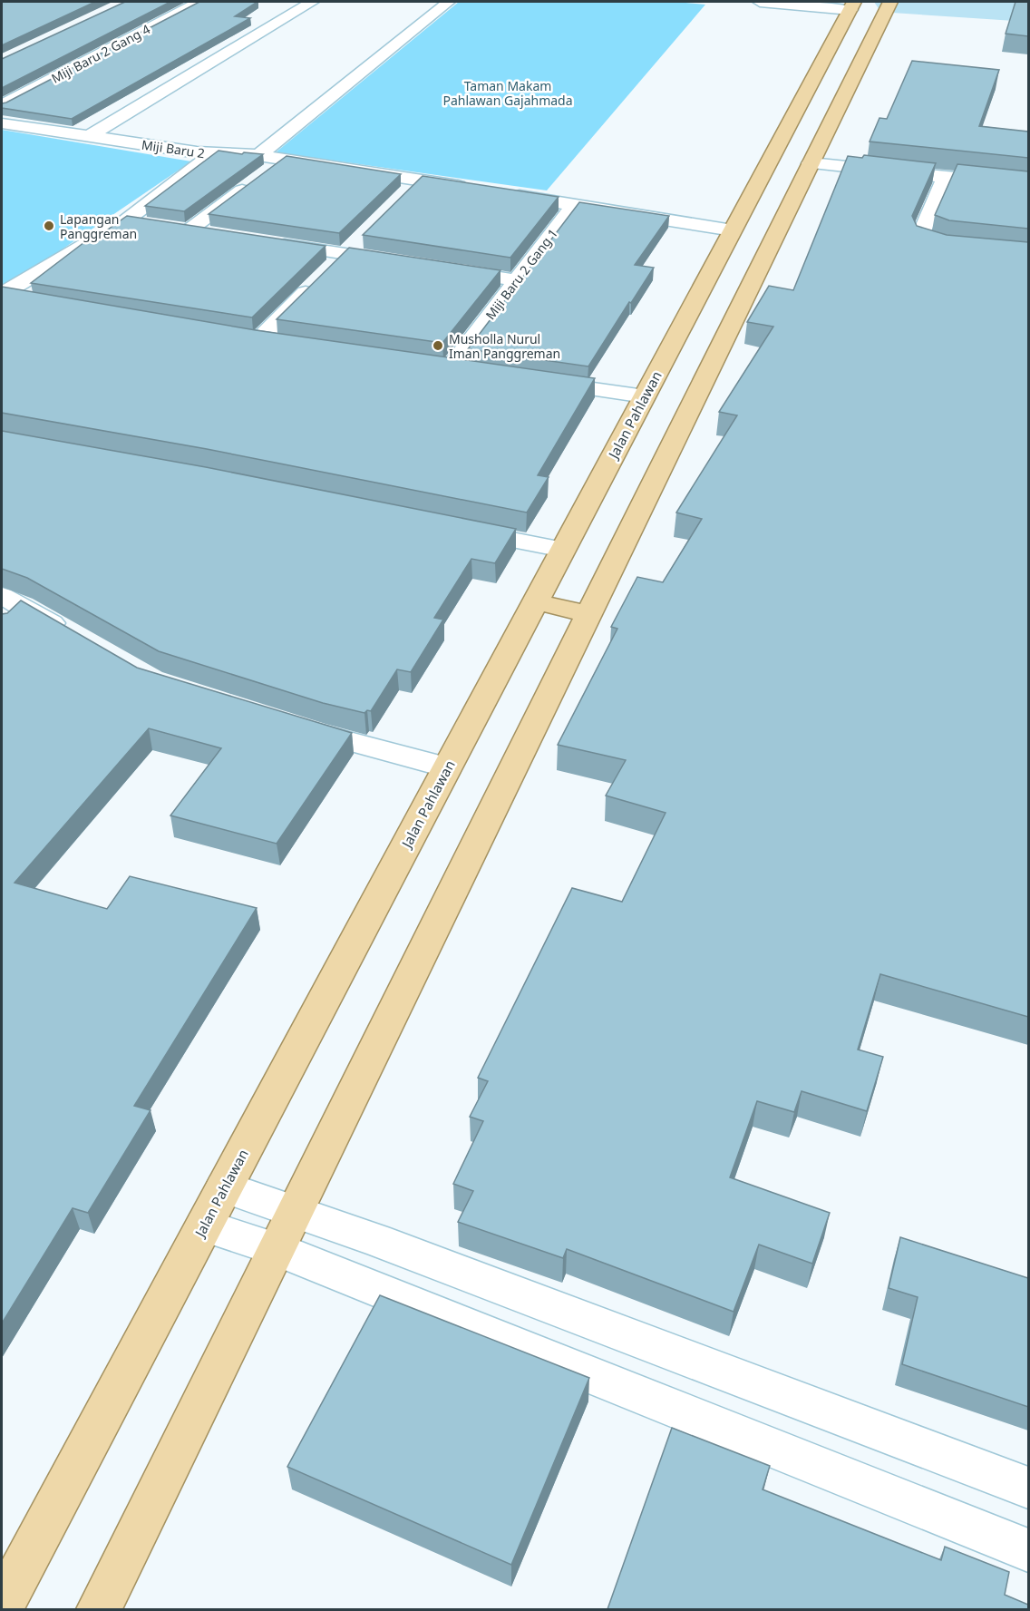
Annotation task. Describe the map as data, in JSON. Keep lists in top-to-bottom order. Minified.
{"streets":{"main road":["Jalan Pahlawan"],"street":["Miji Baru 2 Gang 4","Miji Baru 2","Miji Baru 2 Gang 1"]},"parks":["Taman Makam Pahlawan Gajahmada"],"places":["Lapangan Panggreman","Musholla Nurul Iman Panggreman"]}
